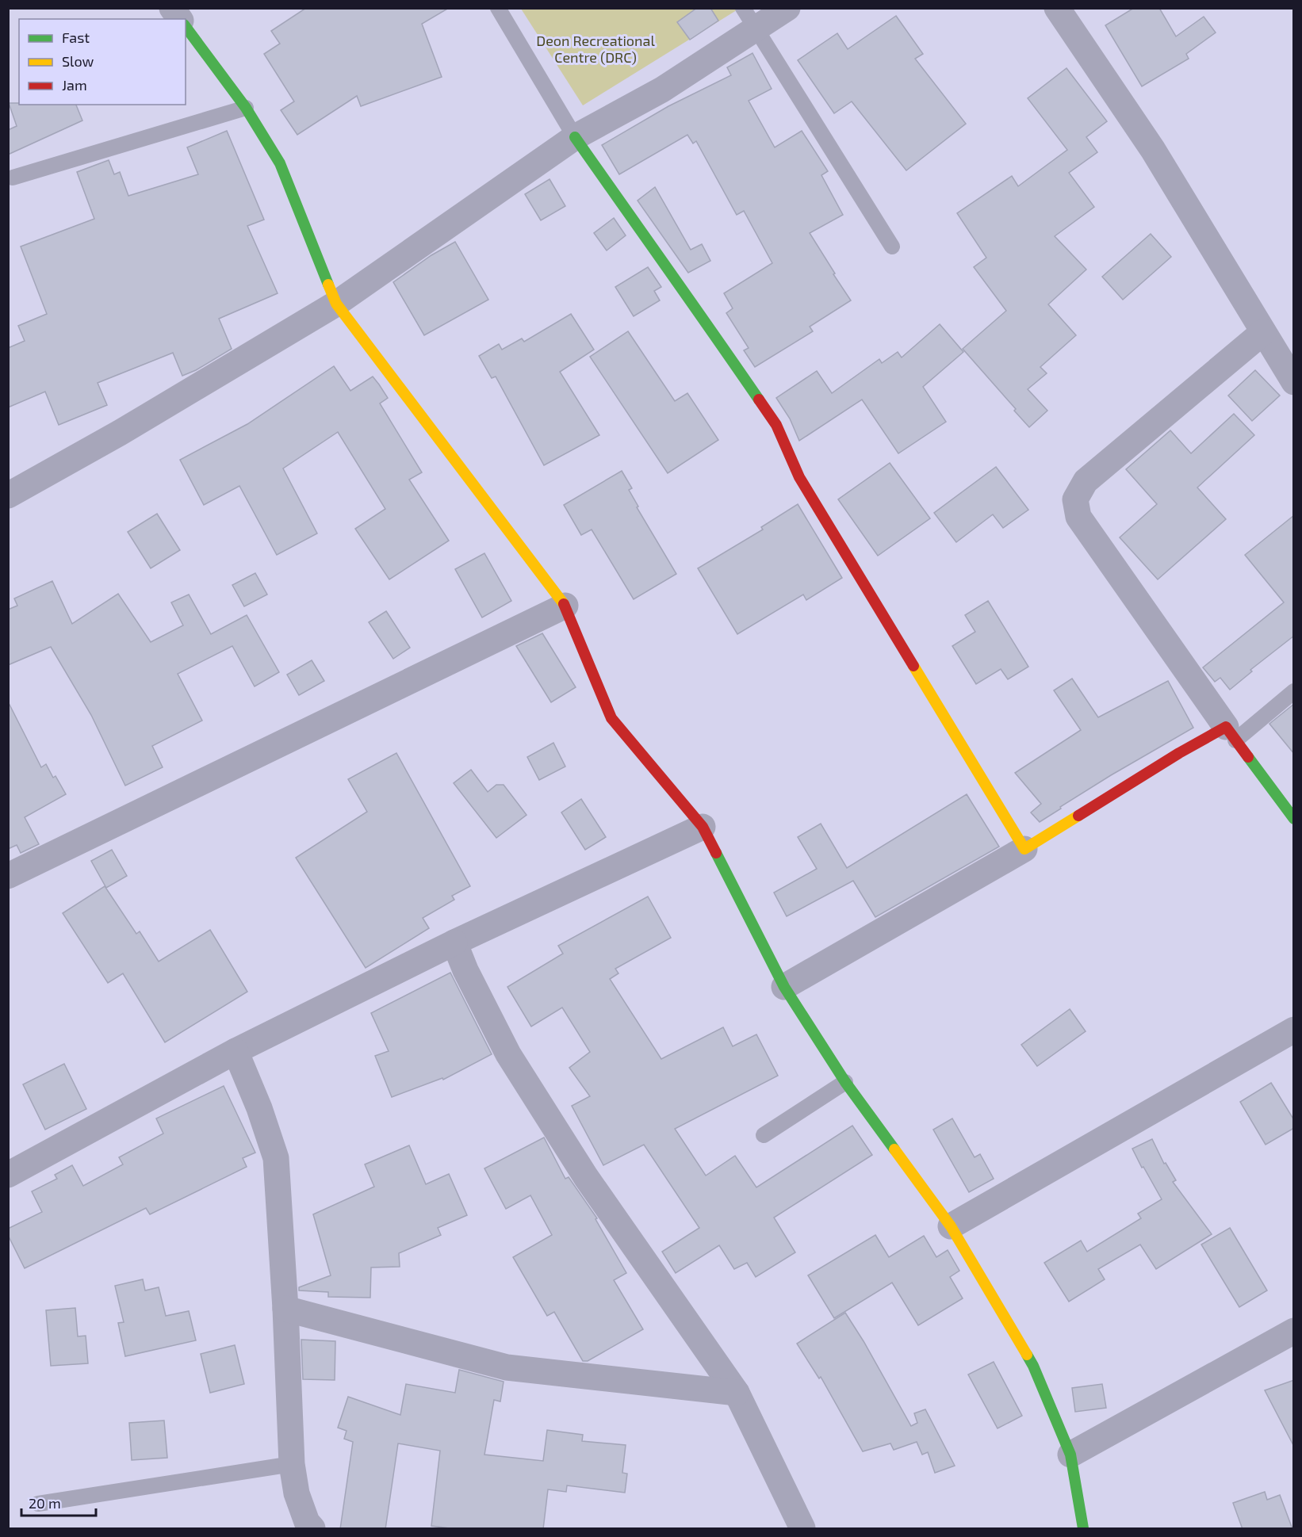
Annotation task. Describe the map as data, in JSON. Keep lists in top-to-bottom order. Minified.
{"parks":["Deon Recreational Centre (DRC)"],"legend":["Fast","Slow","Jam"],"scale_bar":"20 m"}
